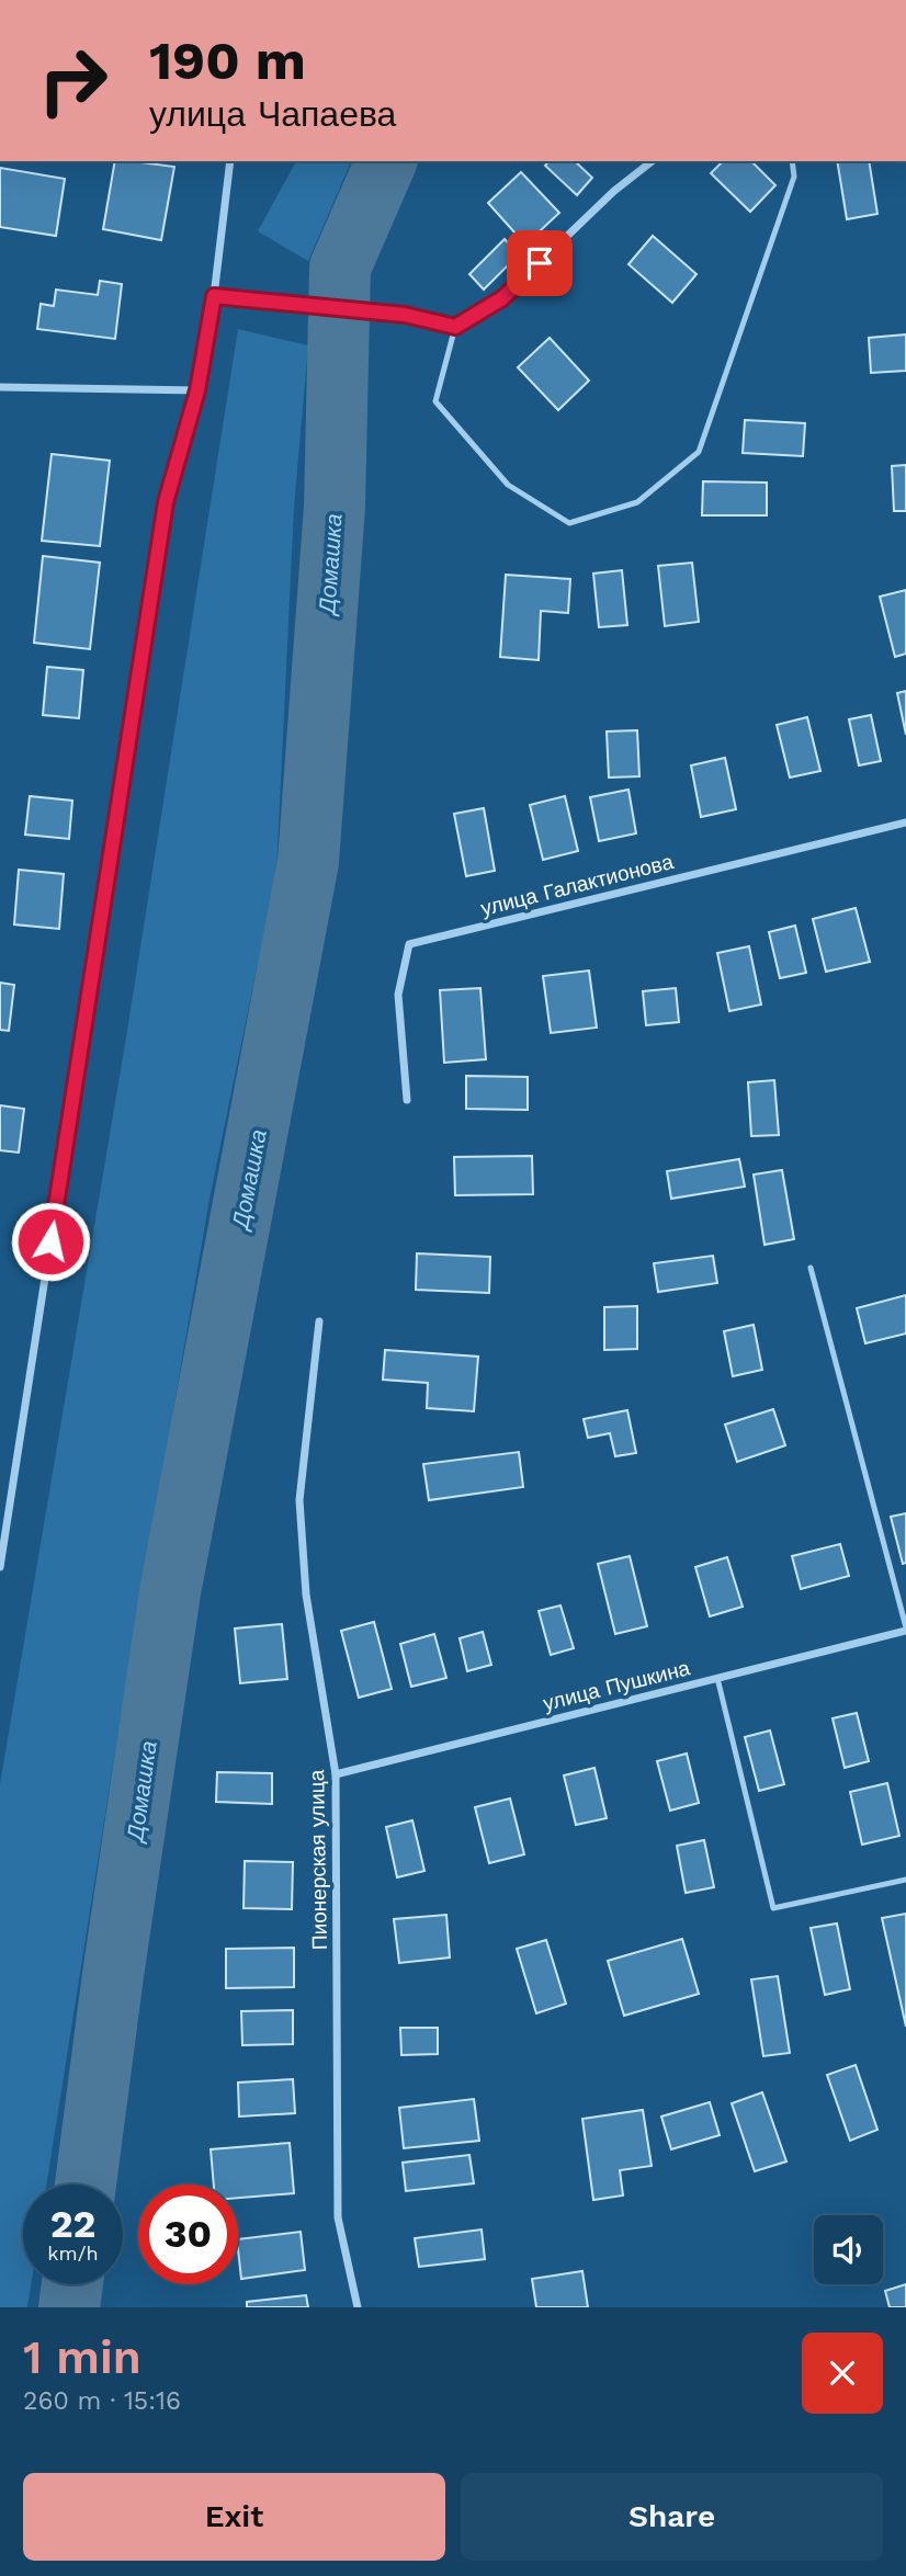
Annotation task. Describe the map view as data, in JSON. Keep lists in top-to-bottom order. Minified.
{"streets":{"street":["улица Галактионова","улица Пушкина","Пионерская улица"]},"crossings":[["улица Пушкина","Пионерская улица"]],"water":["Домашка"],"page":{"turn":["190 m","улица Чапаева"],"speed":"22 km/h","limit":"30","heading":["1 min","260 m · 15:16"],"buttons":["Exit","Share"]}}
